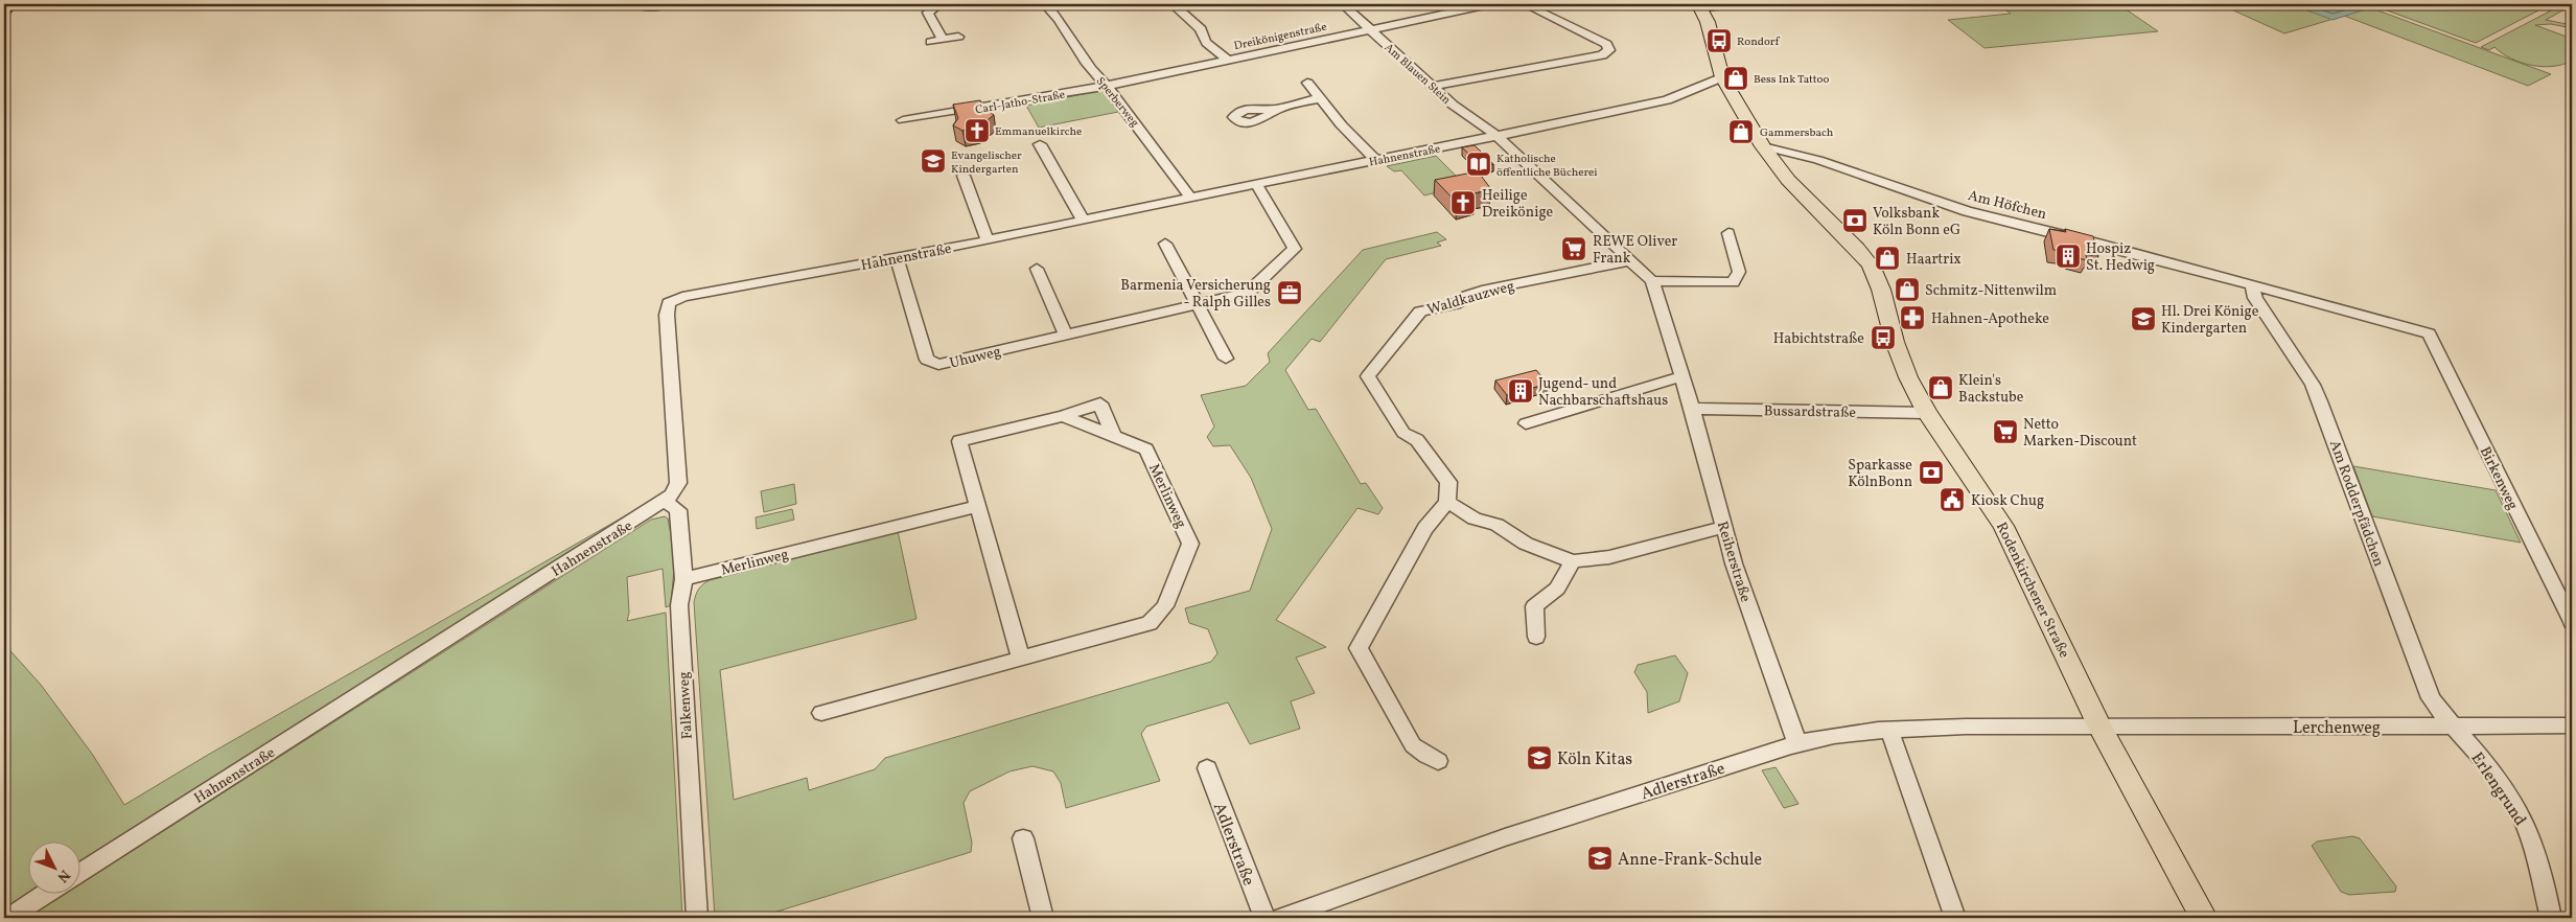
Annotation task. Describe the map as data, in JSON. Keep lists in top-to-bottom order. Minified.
{"streets":{"main road":["Rodenkirchener Straße"],"street":["Dreikönigenstraße","Am Blauen Stein","Carl-Jatho-Straße","Sperberweg","Hahnenstraße","Am Höfchen","Waldkauzweg","Uhuweg","Bussardstraße","Birkenweg","Merlinweg","Am Rodderpfädchen","Reiherstraße","Falkenweg","Lerchenweg","Adlerstraße","Erlengrund"]},"crossings":[["Dreikönigenstraße","Am Blauen Stein"],["Dreikönigenstraße","Carl-Jatho-Straße"],["Dreikönigenstraße","Sperberweg"],["Am Blauen Stein","Hahnenstraße"],["Am Blauen Stein","Reiherstraße"],["Carl-Jatho-Straße","Sperberweg"],["Sperberweg","Hahnenstraße"],["Hahnenstraße","Uhuweg"],["Hahnenstraße","Reiherstraße"],["Hahnenstraße","Rodenkirchener Straße"],["Hahnenstraße","Falkenweg"],["Am Höfchen","Birkenweg"],["Am Höfchen","Am Rodderpfädchen"],["Am Höfchen","Rodenkirchener Straße"],["Waldkauzweg","Reiherstraße"],["Bussardstraße","Reiherstraße"],["Bussardstraße","Rodenkirchener Straße"],["Merlinweg","Falkenweg"],["Am Rodderpfädchen","Lerchenweg"],["Am Rodderpfädchen","Erlengrund"],["Reiherstraße","Adlerstraße"],["Rodenkirchener Straße","Lerchenweg"],["Rodenkirchener Straße","Adlerstraße"],["Lerchenweg","Adlerstraße"],["Lerchenweg","Erlengrund"]],"places":{"bus stop":["Rondorf","Habichtstraße"],"shop":["Bess Ink Tattoo","Gammersbach","Haartrix","Schmitz-Nittenwilm","Klein's Backstube"],"church":["Emmanuelkirche","Heilige Dreikönige"],"school or university":["Evangelischer Kindergarten","Hl. Drei Könige Kindergarten","Köln Kitas","Anne-Frank-Schule"],"library":["Katholische öffentliche Bücherei"],"bank":["Volksbank Köln Bonn eG","Sparkasse KölnBonn"],"supermarket":["REWE Oliver Frank","Netto Marken-Discount"],"building":["Hospiz St. Hedwig","Jugend- und Nachbarschaftshaus"],"office":["Barmenia Versicherung - Ralph Gilles"],"pharmacy":["Hahnen-Apotheke"],"public building":["Kiosk Chug"]},"north":"bottom right"}
